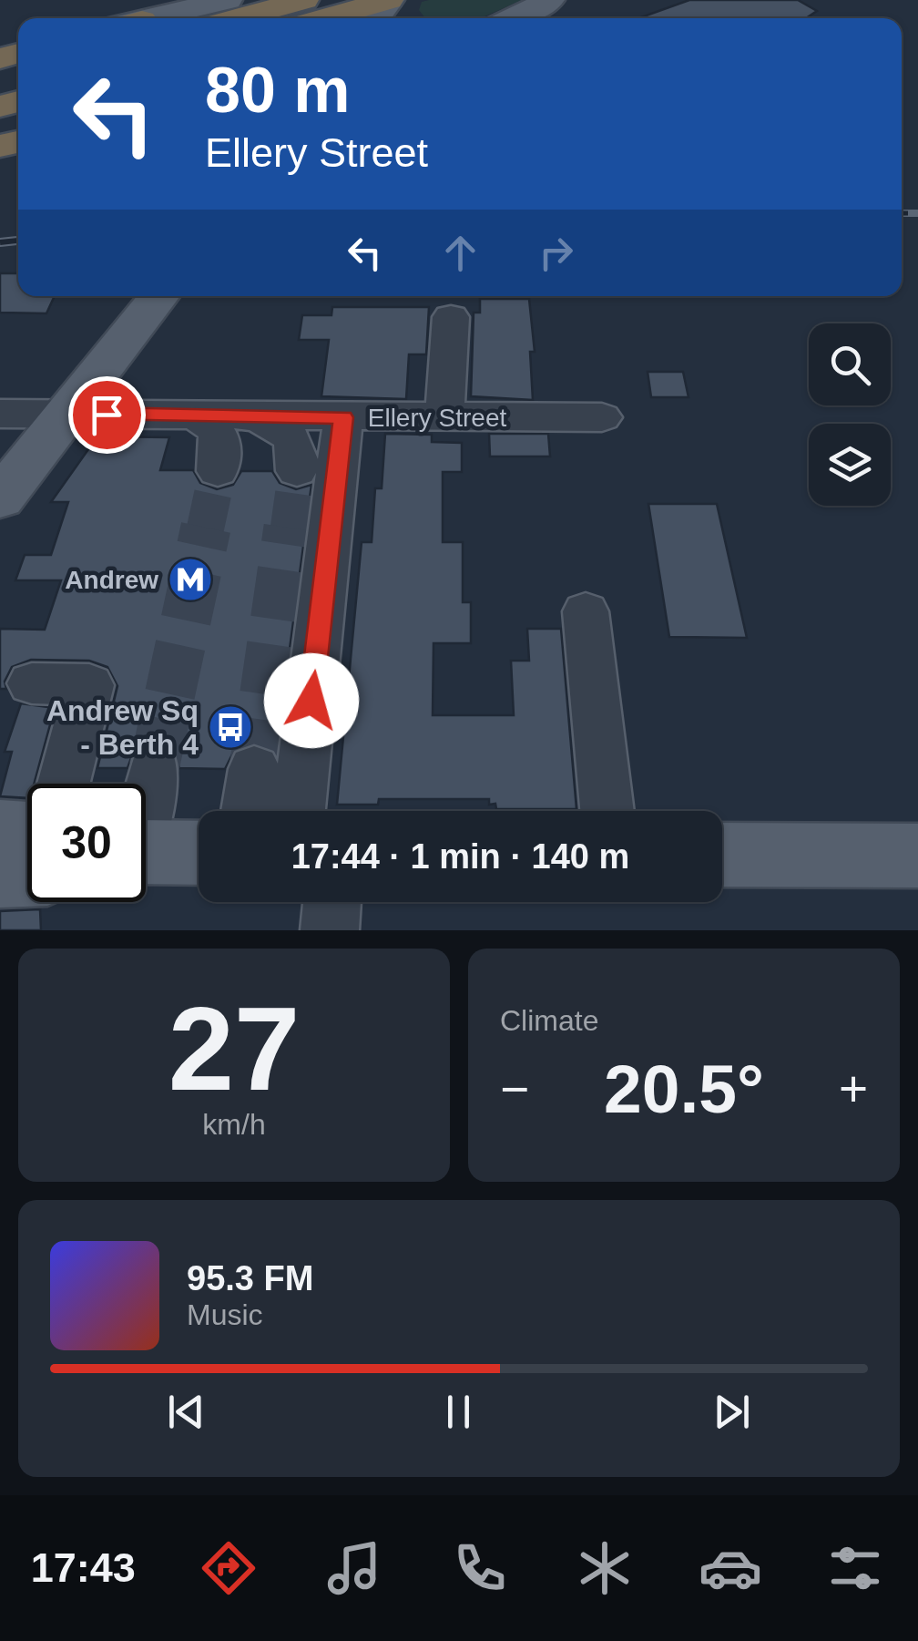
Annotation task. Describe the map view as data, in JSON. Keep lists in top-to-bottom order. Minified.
{"streets":{"street":["Ellery Street"]},"places":{"metro station":["Andrew"],"bus stop":["Andrew Sq - Berth 4"]},"page":{"turn":["80 m","Ellery Street"],"limit":"30","trip":"17:44 · 1 min · 140 m","tile":[["27","km/h"],"Climate"],"heat":["−","20.5°","+"],"song":["95.3 FM","Music"],"tabs":"17:43"}}
